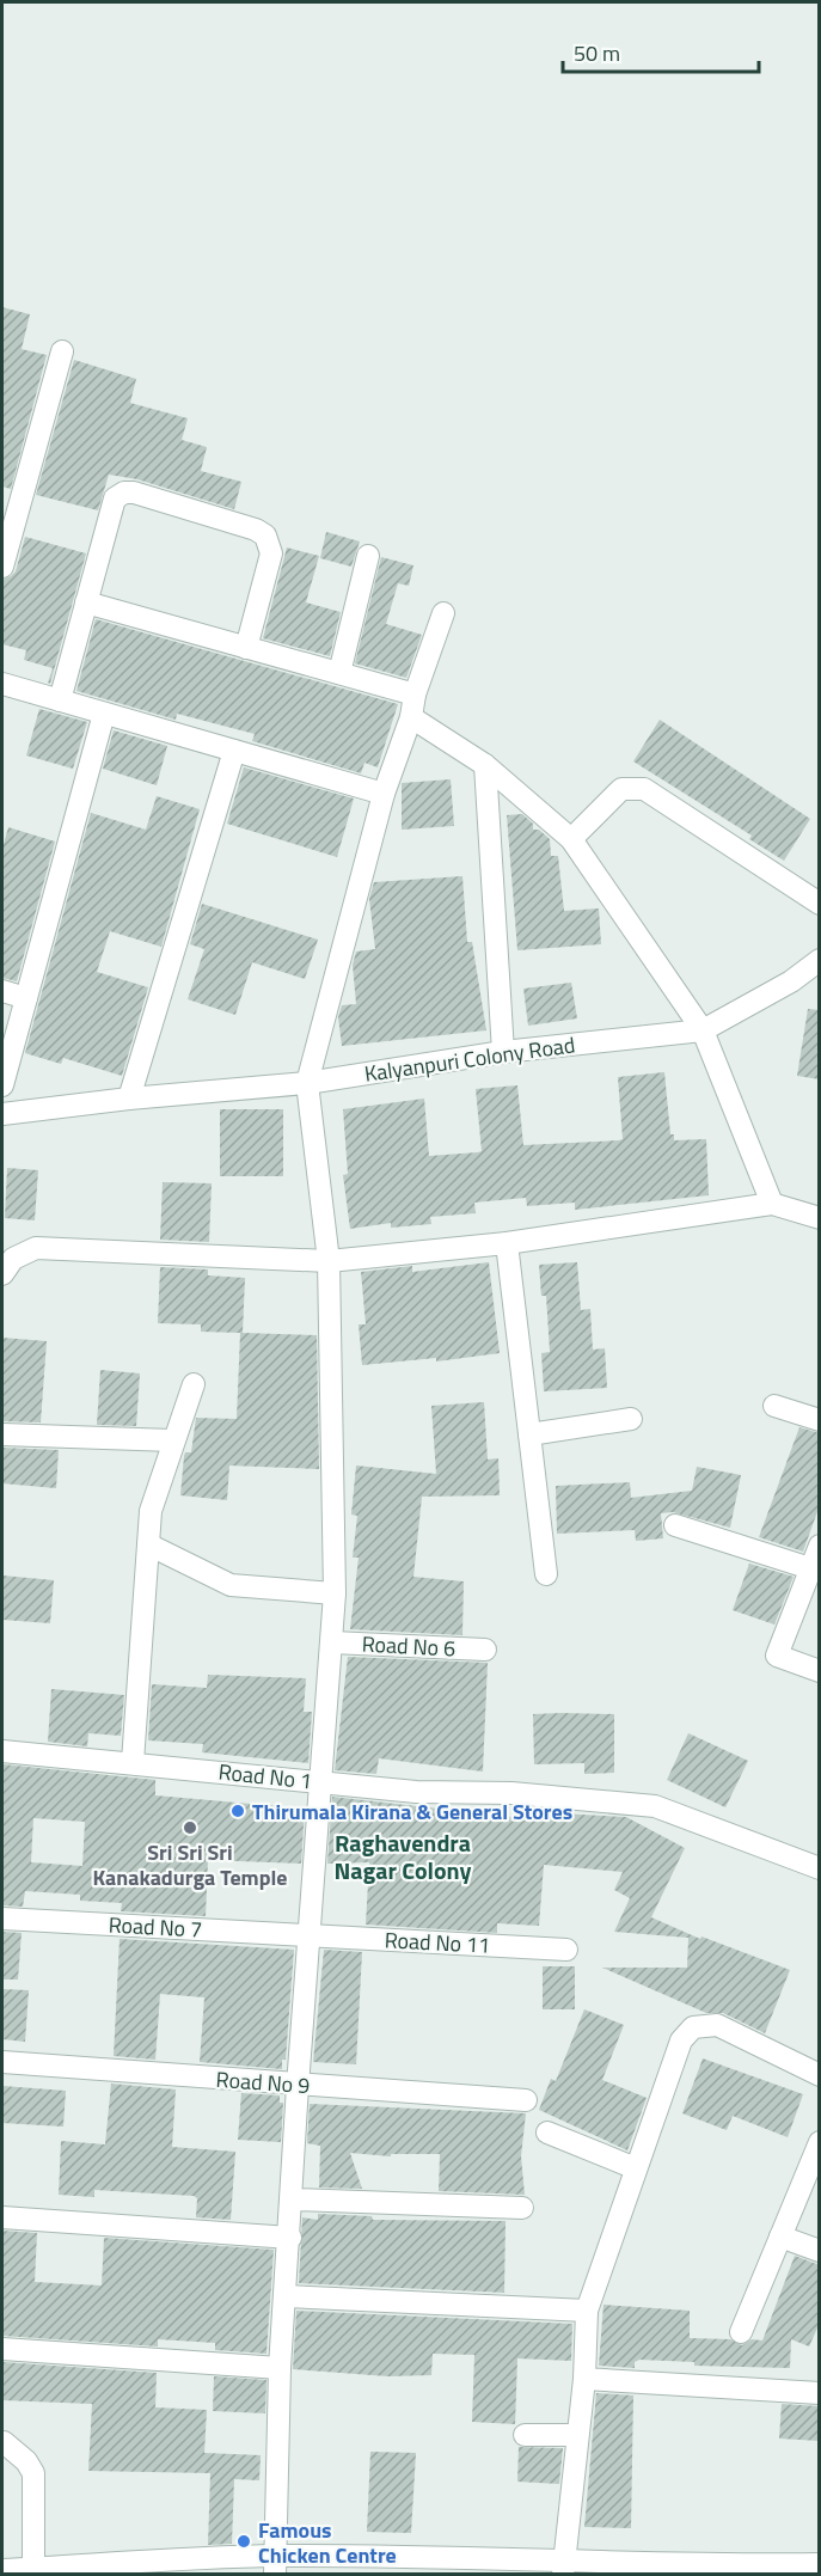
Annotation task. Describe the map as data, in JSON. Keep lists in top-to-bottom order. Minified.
{"streets":{"street":["Kalyanpuri Colony Road","Road No 6","Road No 1","Road No 7","Road No 11","Road No 9"]},"crossings":[["Road No 7","Road No 11"]],"districts":["Raghavendra Nagar Colony"],"places":["Thirumala Kirana & General Stores","Sri Sri Sri Kanakadurga Temple","Famous Chicken Centre"],"scale_bar":"50 m"}
